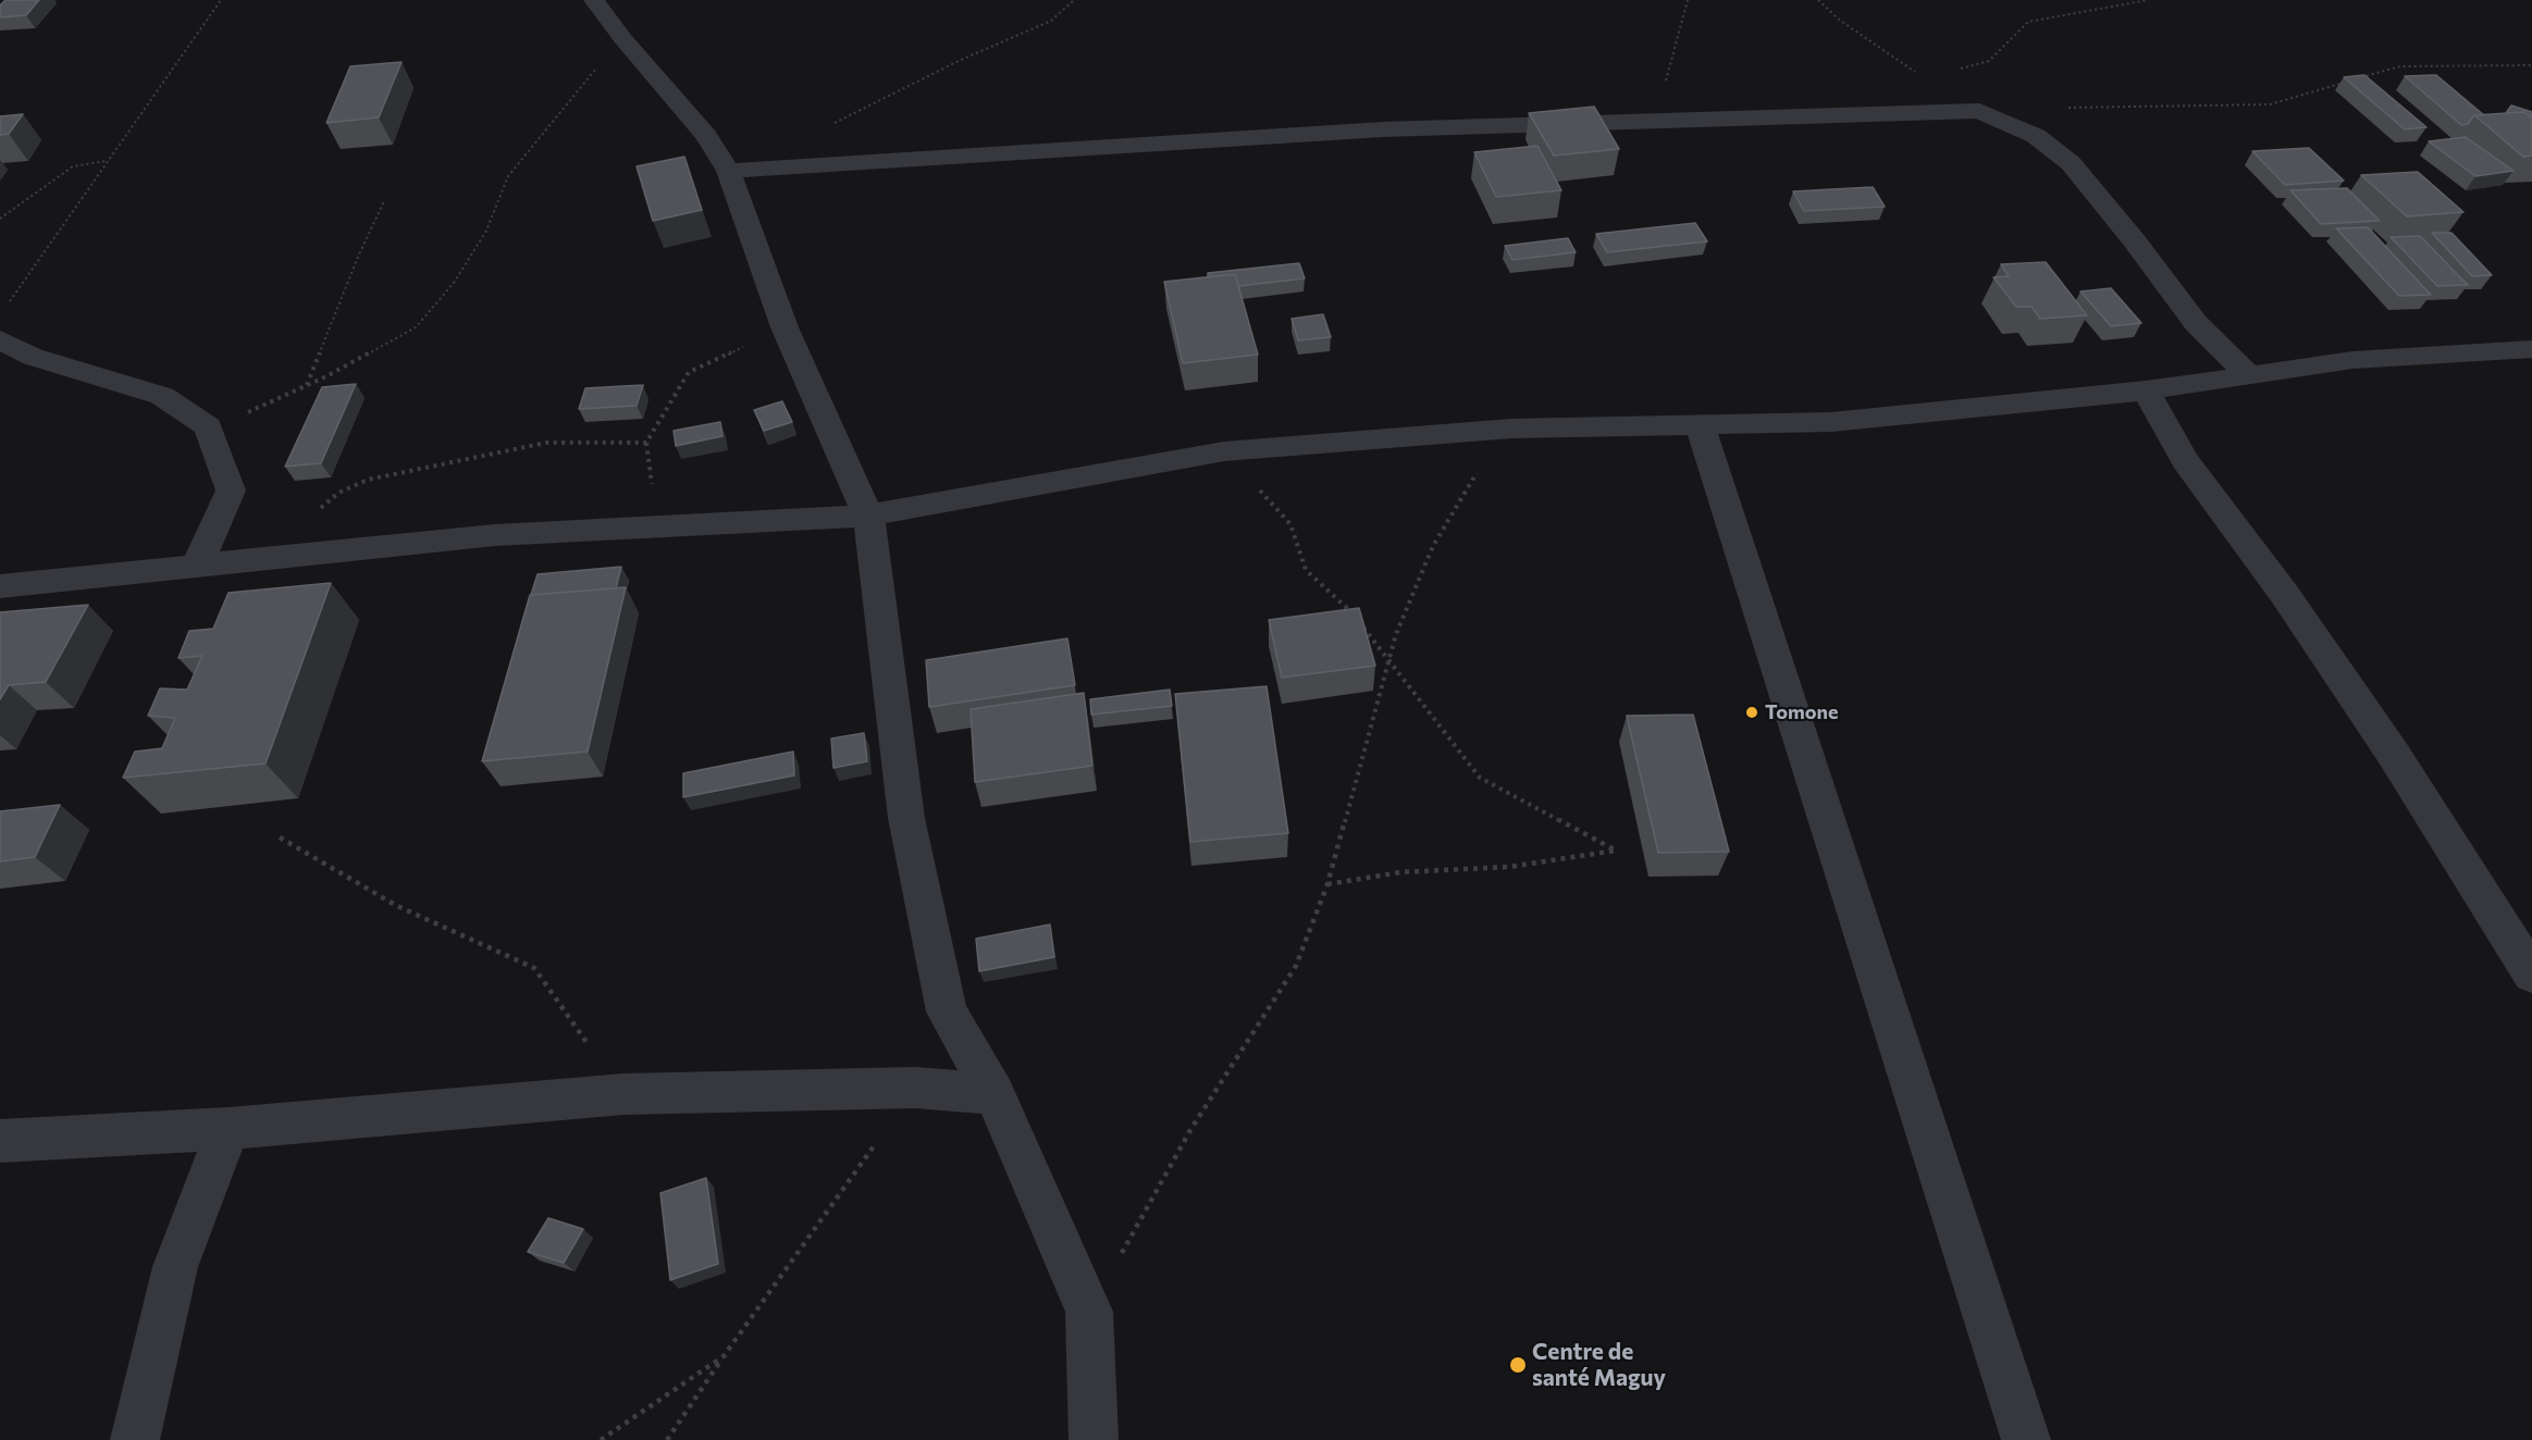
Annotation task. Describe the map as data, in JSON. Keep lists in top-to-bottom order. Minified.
{"places":["Tomone","Centre de santé Maguy"]}
